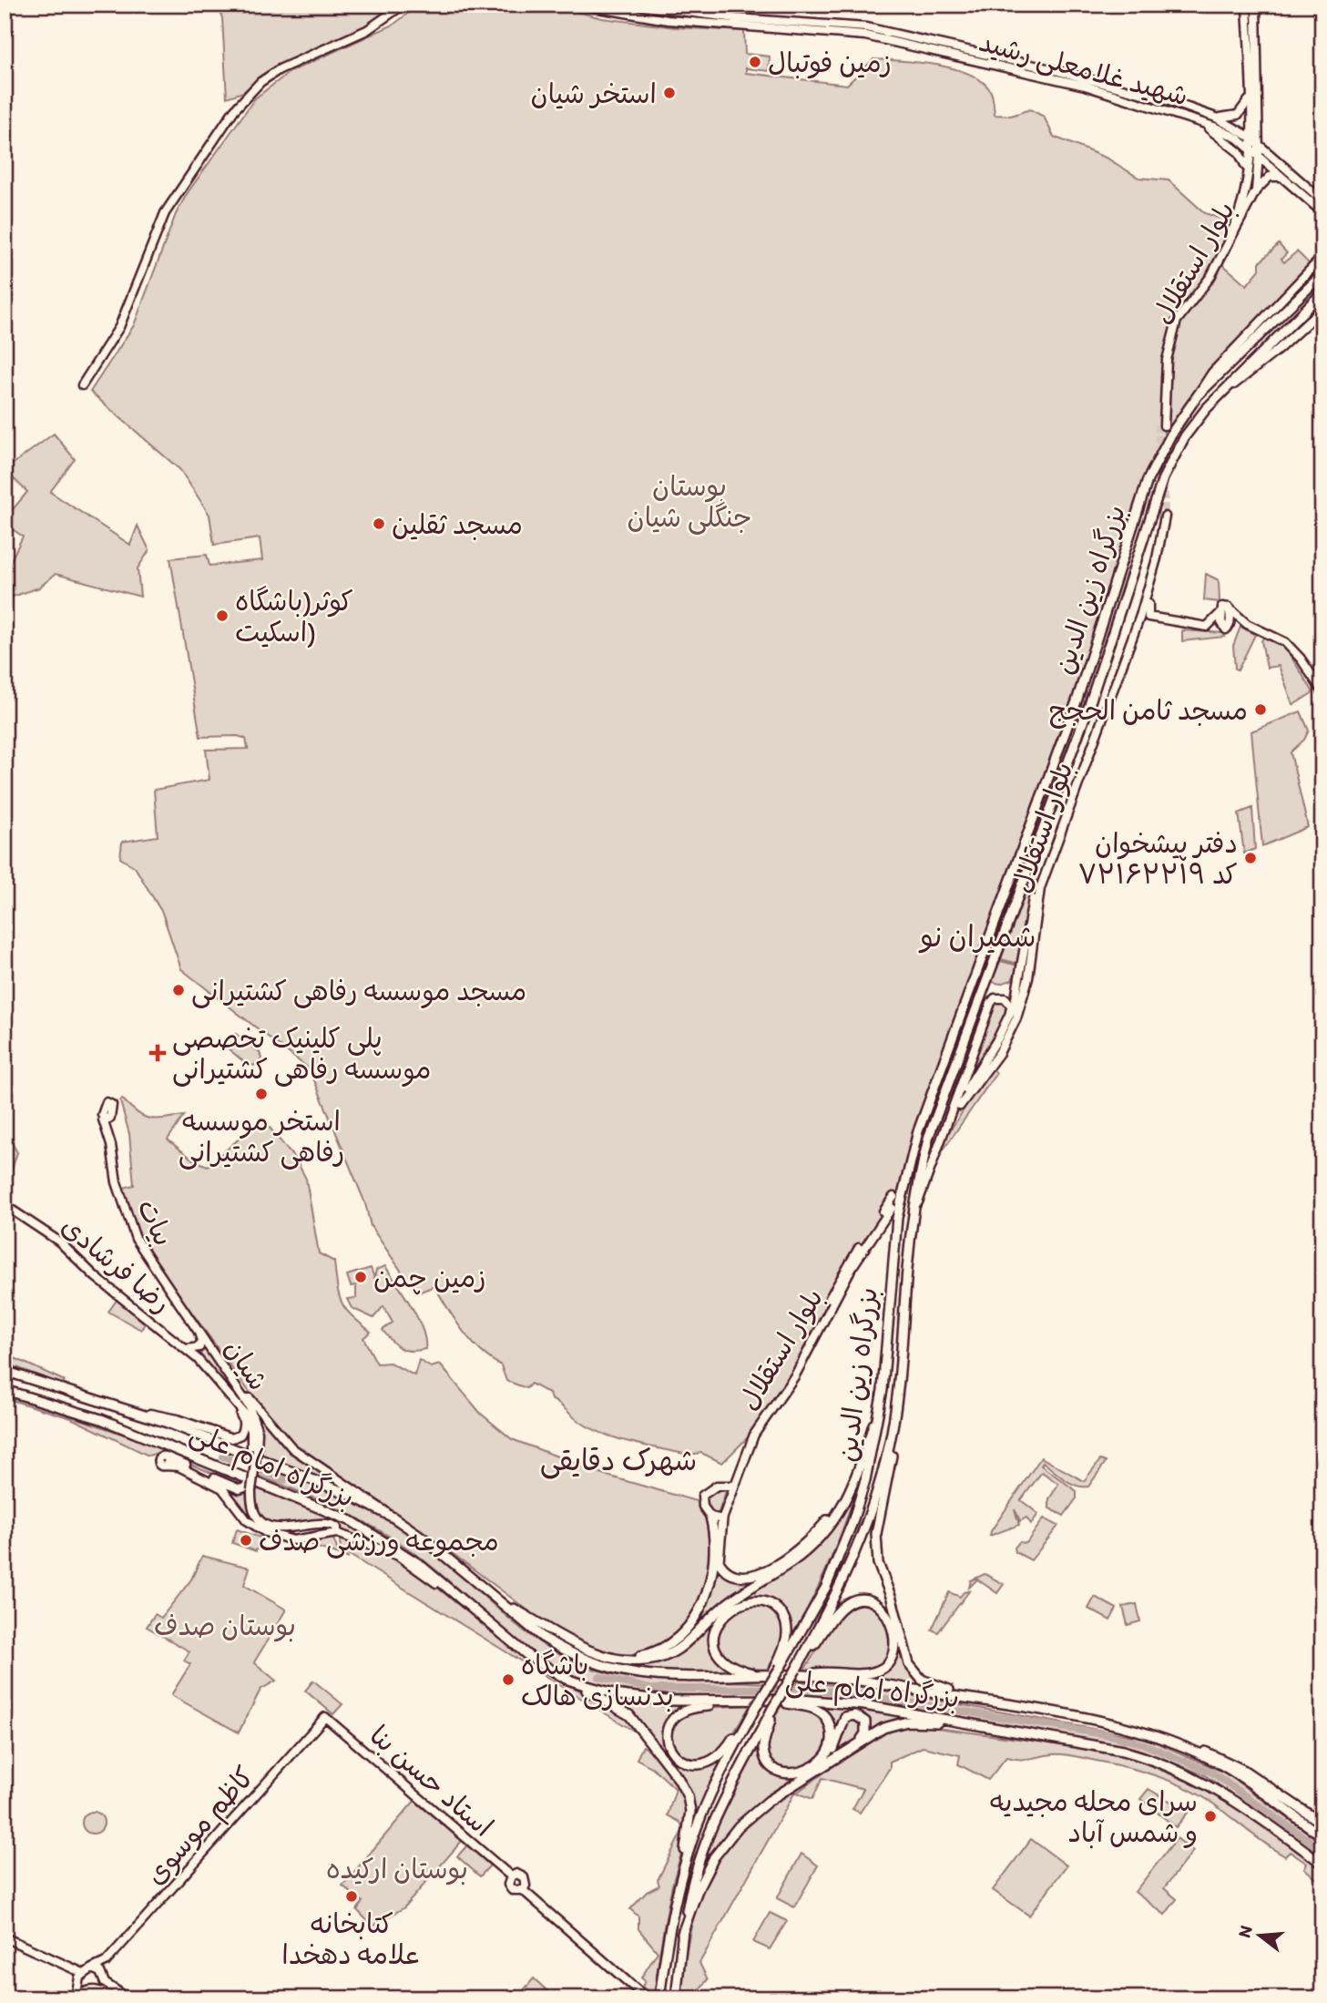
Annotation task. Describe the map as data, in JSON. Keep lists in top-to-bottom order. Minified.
{"streets":{"highway":["بزرگراه زین الدین","بزرگراه امام علی"],"main road":["شهید غلامعلی رشید","بلوار استقلال","بیات","رضا فرشادی","شیان","استاد حسن بنا","کاظم موسوی"]},"crossings":[["شهید غلامعلی رشید","بلوار استقلال"],["بزرگراه زین الدین","بزرگراه امام علی"],["بیات","شیان"],["استاد حسن بنا","کاظم موسوی"]],"districts":["شمیران نو","شهرک دقایقی"],"parks":["بوستان جنگلی شیان","بوستان صدف","بوستان ارکیده"],"places":{"other":["زمین فوتبال","استخر شیان","مسجد ثقلین","کوثر(باشگاه اسکیت)","مسجد ثامن الحجج","دفتر پیشخوان کد ۷۲۱۶۲۲۱۹","مسجد موسسه رفاهی کشتیرانی","استخر موسسه رفاهی کشتیرانی","زمین چمن","مجموعه ورزشی صدف","باشگاه بدنسازی هالک","سرای محله مجیدیه و شمس آباد","کتابخانه علامه دهخدا"],"health":["پلی کلینیک تخصصی موسسه رفاهی کشتیرانی"]},"north":"left"}
